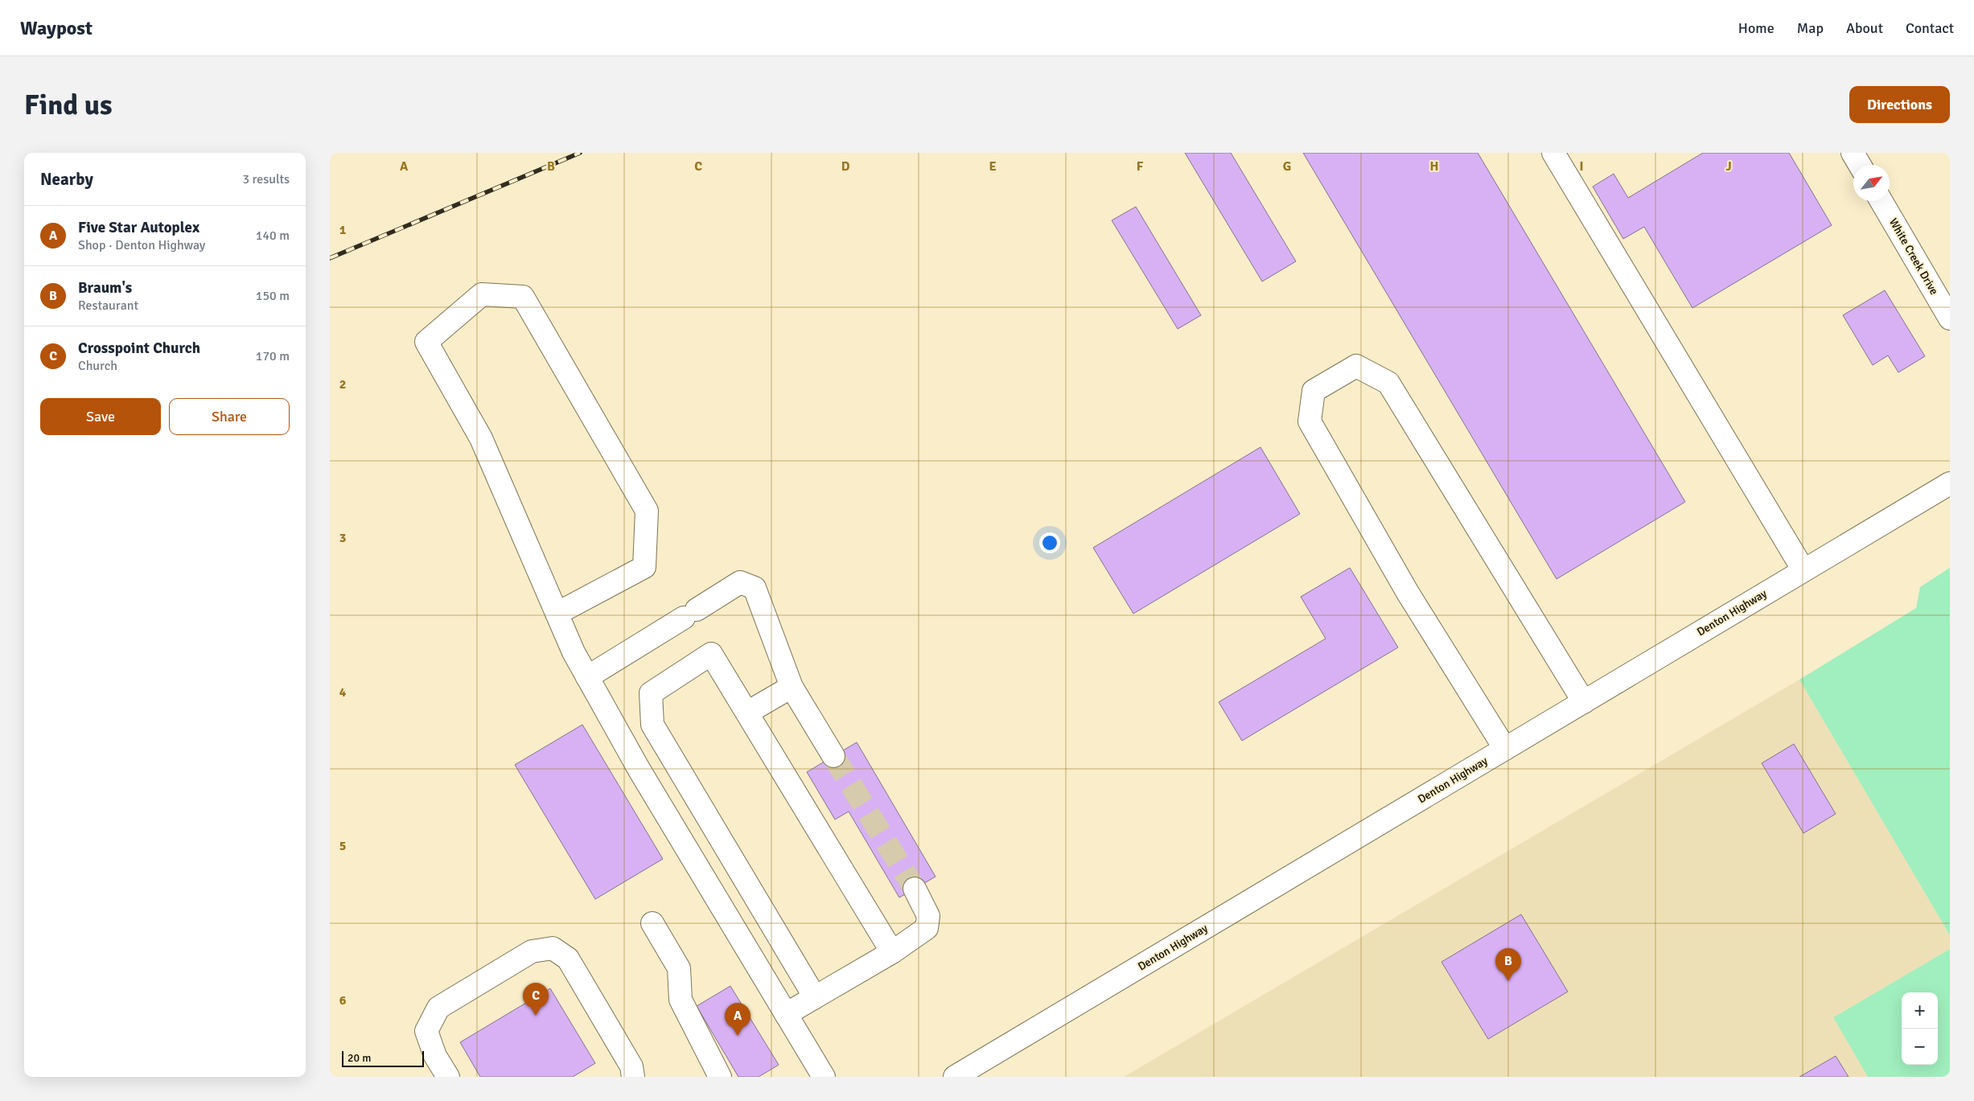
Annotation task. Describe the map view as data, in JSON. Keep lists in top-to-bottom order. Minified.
{"streets":{"main road":["White Creek Drive","Denton Highway"]},"scale_bar":"20 m","north":"top right","page":{"header":"Waypost","nav":["Home","Map","About","Contact"],"buttons":["Directions",["Save","Share"]],"title":"Find us","heading":["Nearby","3 results"],"list":[{"mark":"A","name":"Five Star Autoplex","note":"Shop · Denton Highway","value":"140 m"},{"mark":"B","name":"Braum's","note":"Restaurant","value":"150 m"},{"mark":"C","name":"Crosspoint Church","note":"Church","value":"170 m"}],"pins":["B","C","A"],"map_buttons":["+","−"],"scale":"20 m"},"grid":{"columns":["A","B","C","D","E","F","G","H","I","J"],"rows":["1","2","3","4","5","6"]}}
